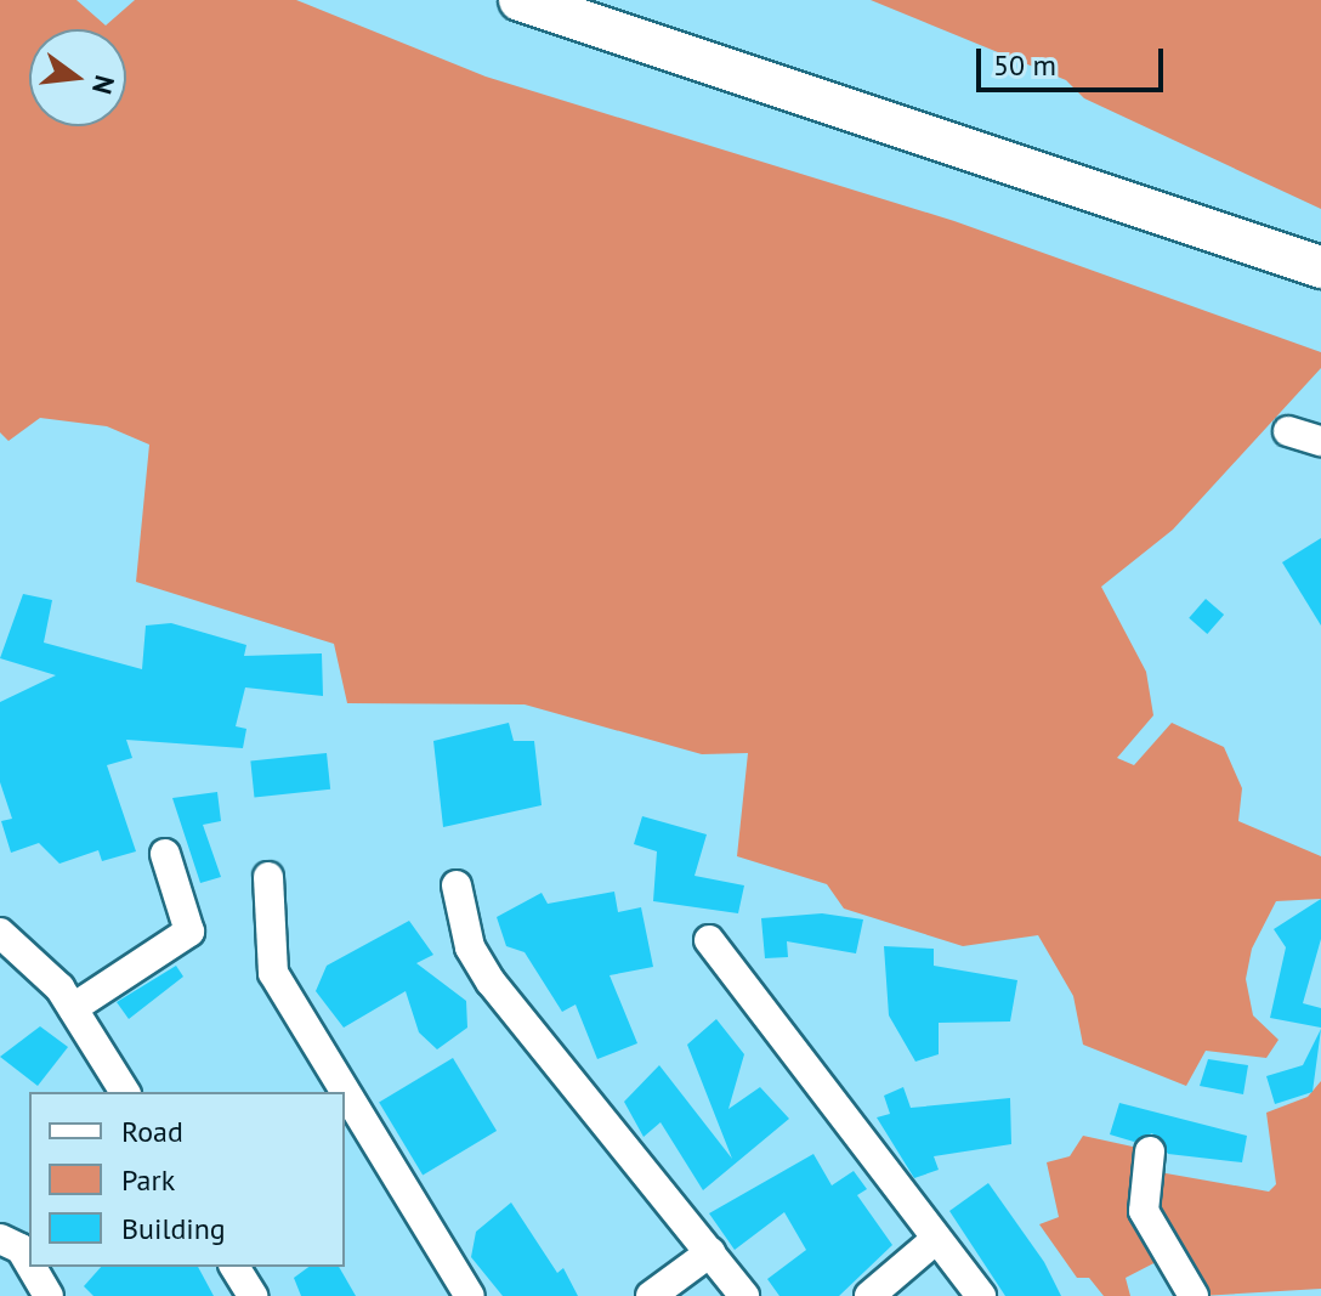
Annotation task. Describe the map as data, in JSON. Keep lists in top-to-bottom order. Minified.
{"legend":["Road","Park","Building"],"scale_bar":"50 m","north":"right"}
